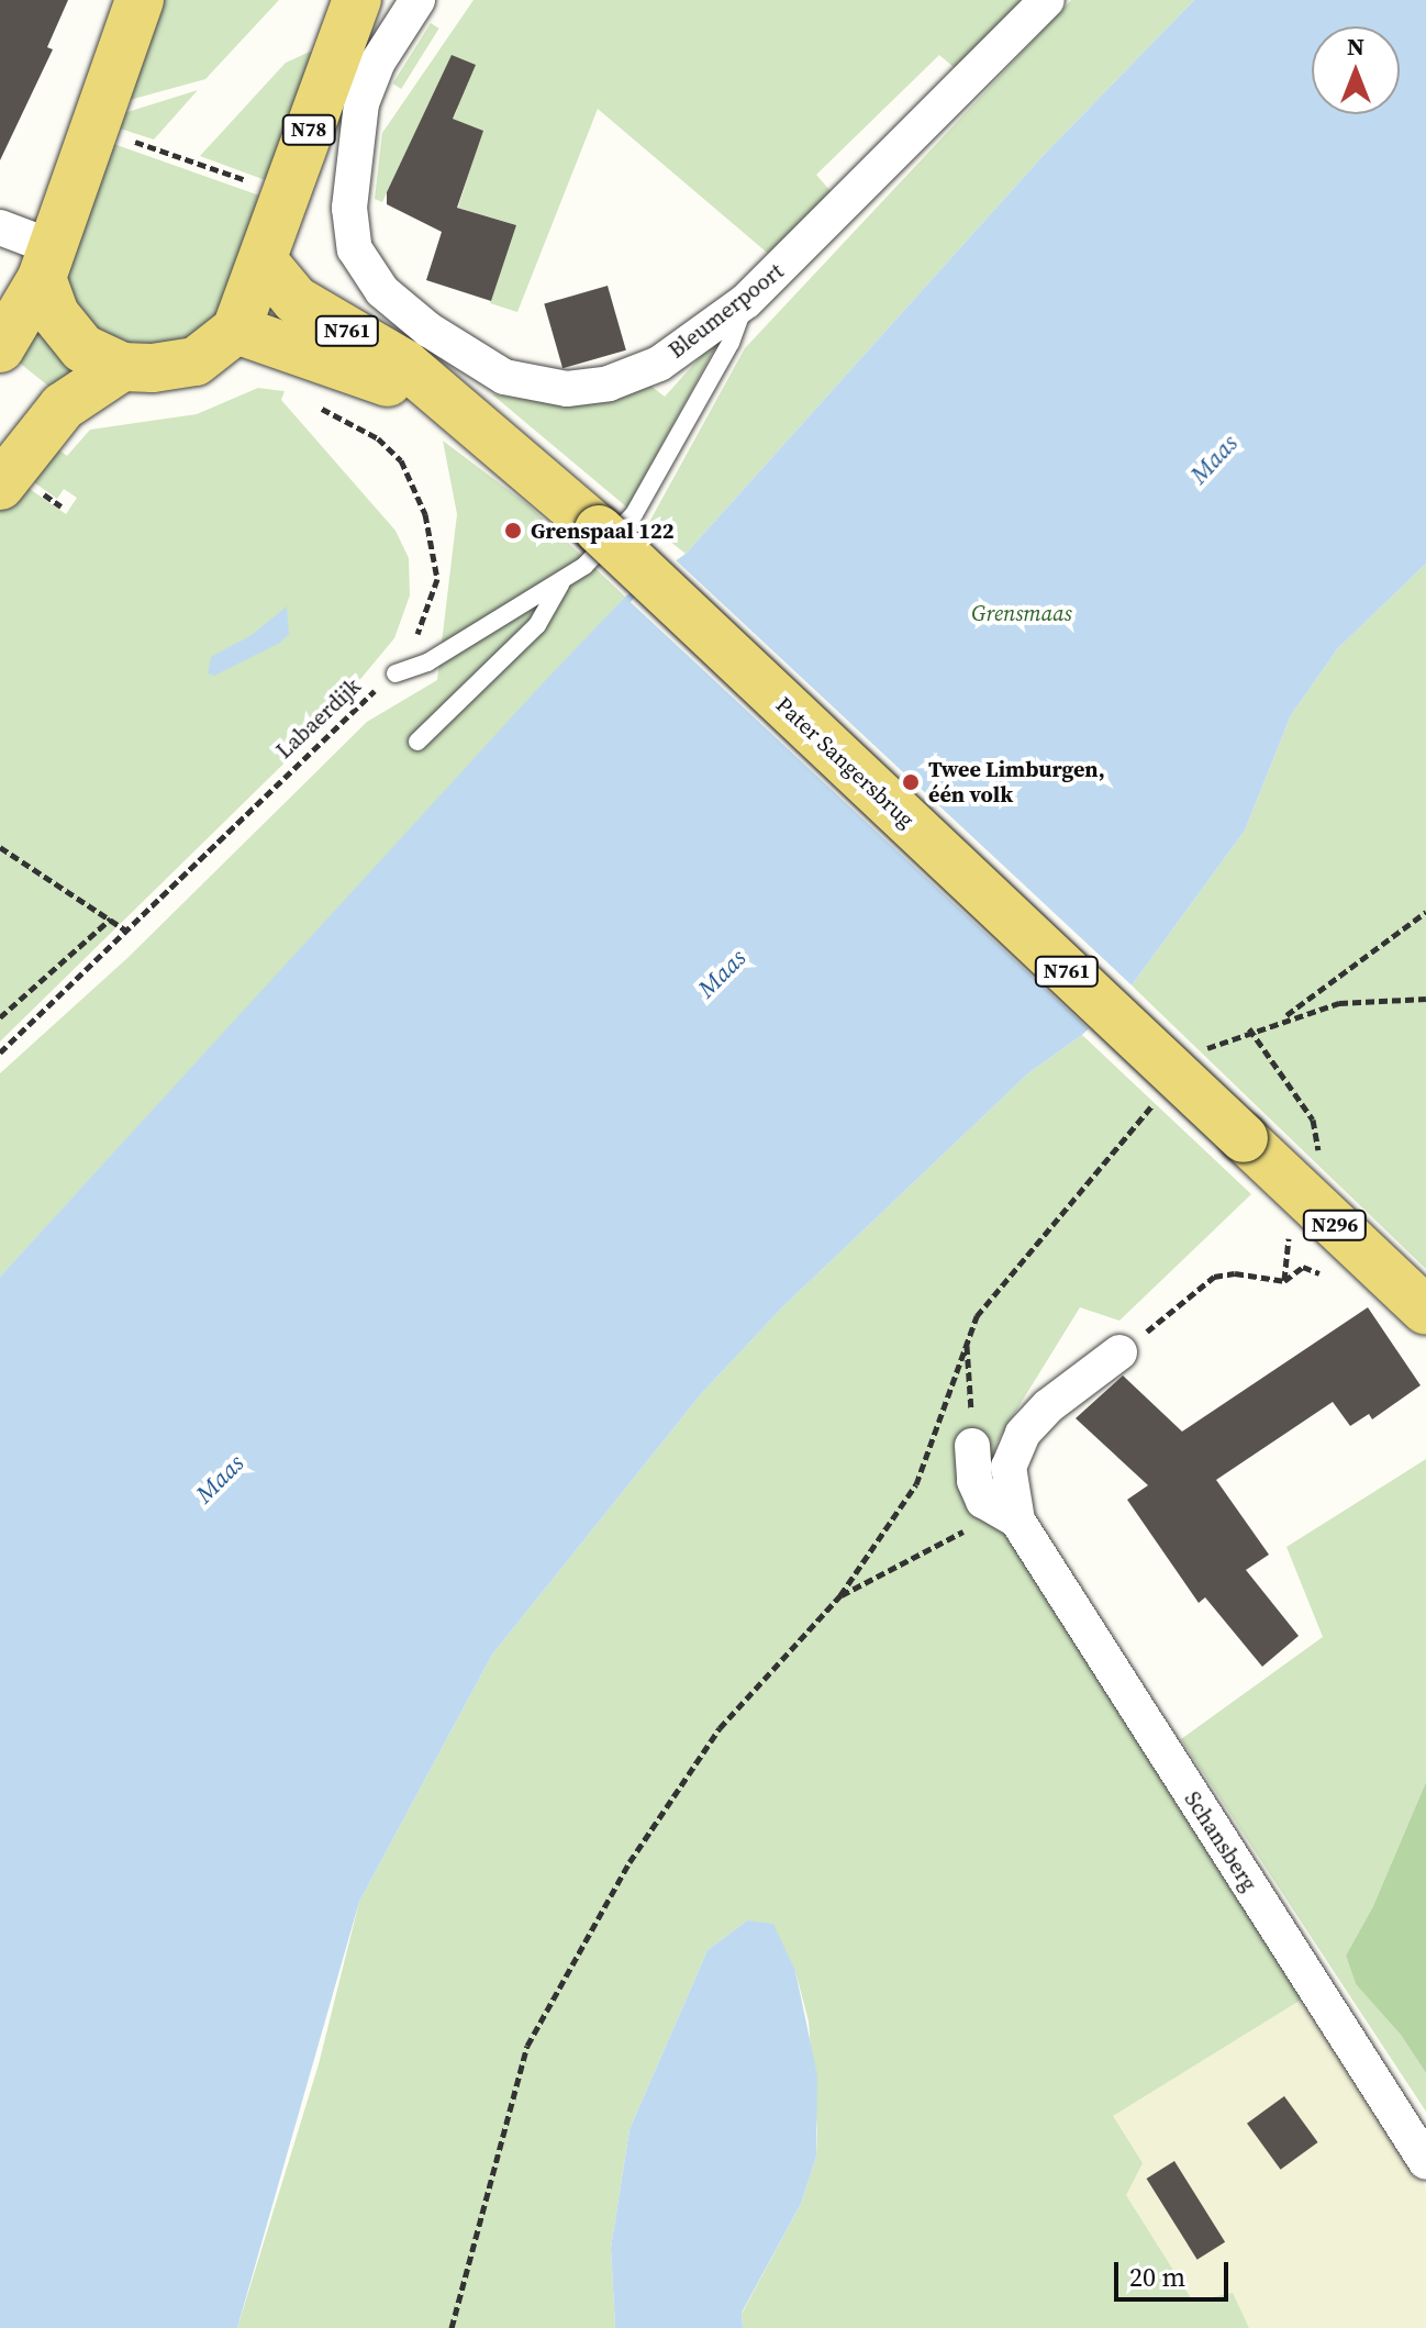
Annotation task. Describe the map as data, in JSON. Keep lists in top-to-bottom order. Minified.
{"streets":{"main road":["N78","N761","Pater Sangersbrug","N296"],"street":["Bleumerpoort","Schansberg"],"path":["Labaerdijk"]},"crossings":[["N78","Pater Sangersbrug"],["Pater Sangersbrug","N296"]],"water":["Maas"],"parks":["Grensmaas"],"places":["Grenspaal 122","Twee Limburgen, één volk"],"scale_bar":"20 m","north":"top"}
